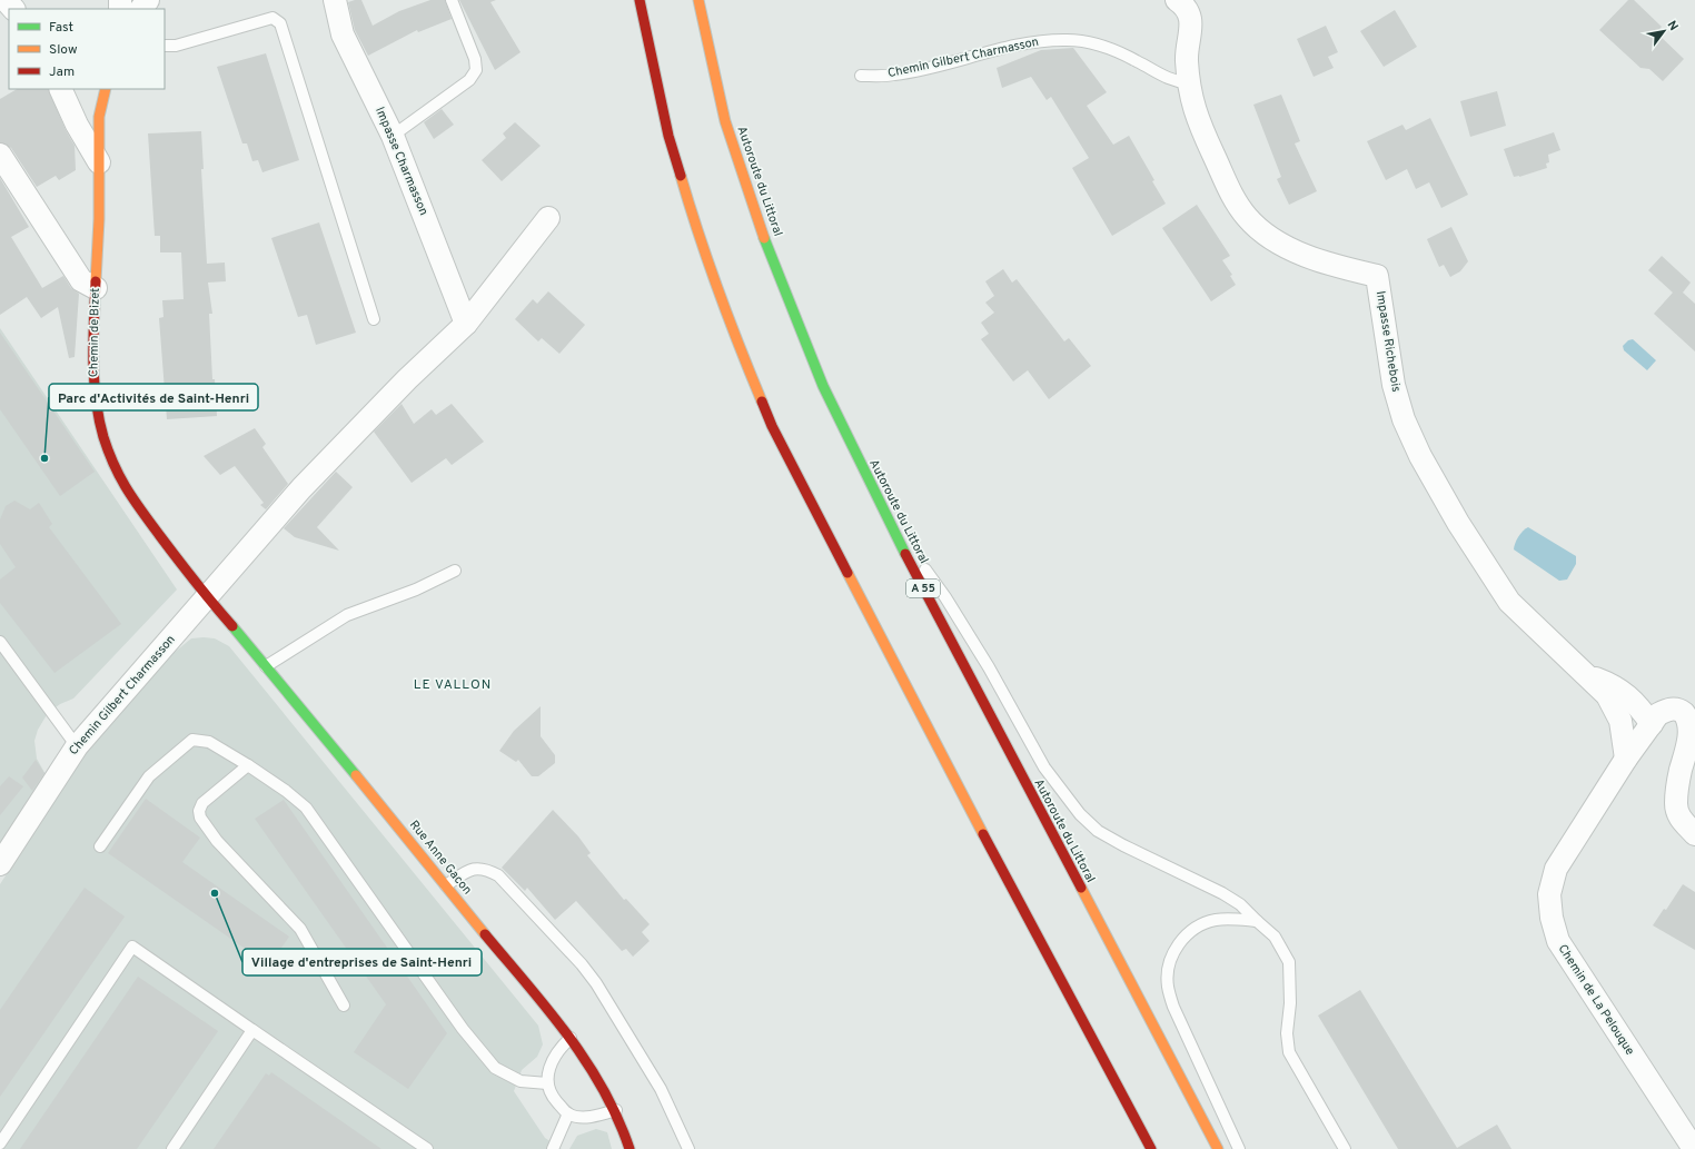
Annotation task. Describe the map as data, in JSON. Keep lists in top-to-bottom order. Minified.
{"streets":{"main road":["Autoroute du Littoral","Chemin de Bizet","A 55","Rue Anne Gacon"],"street":["Chemin Gilbert Charmasson","Impasse Charmasson","Impasse Richebois","Chemin de La Pelouque"]},"crossings":[["Chemin Gilbert Charmasson","Impasse Charmasson"],["Chemin Gilbert Charmasson","Chemin de Bizet"],["Chemin Gilbert Charmasson","Impasse Richebois"],["Chemin Gilbert Charmasson","Rue Anne Gacon"],["Chemin de Bizet","Rue Anne Gacon"],["Impasse Richebois","Chemin de La Pelouque"]],"districts":["LE VALLON"],"places":["Parc d'Activités de Saint-Henri","Village d'entreprises de Saint-Henri"],"legend":["Fast","Slow","Jam"],"north":"top right"}
